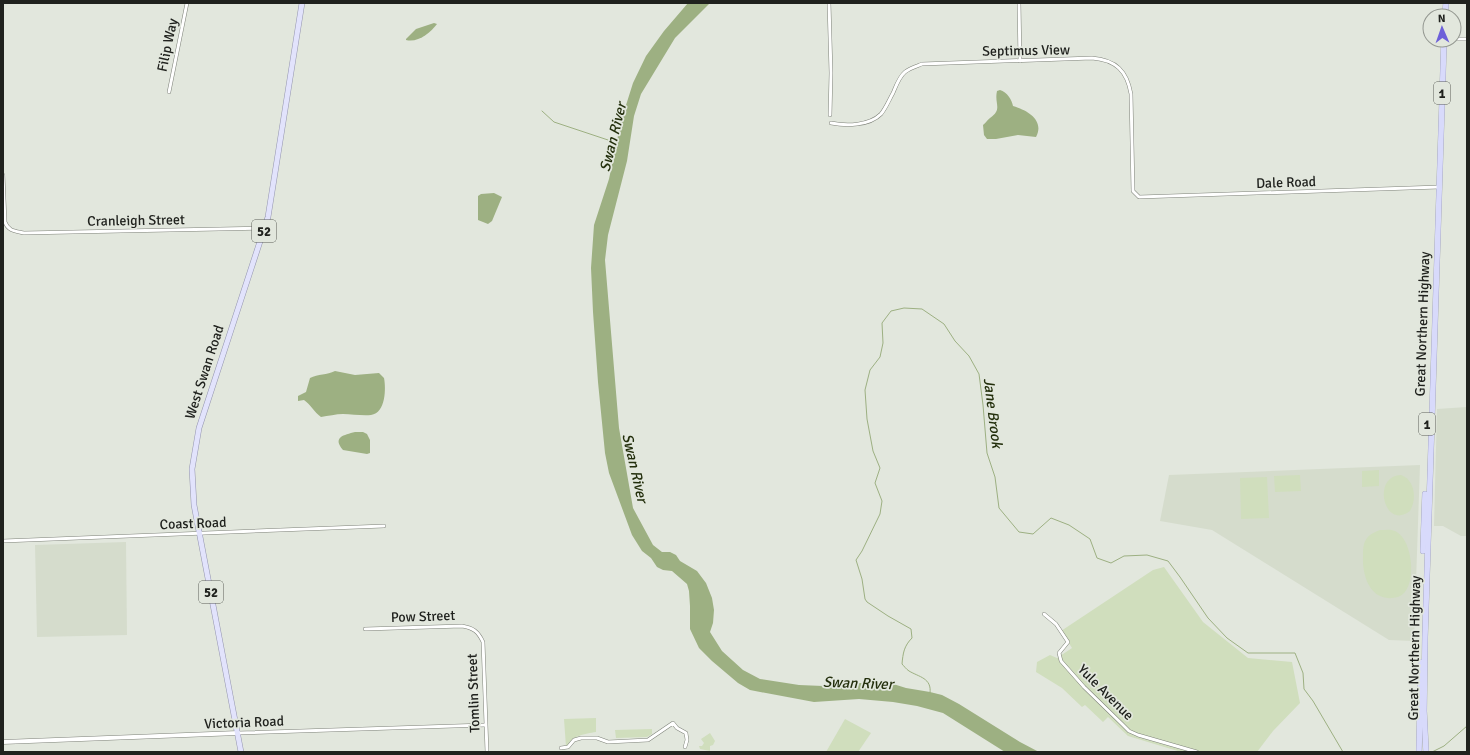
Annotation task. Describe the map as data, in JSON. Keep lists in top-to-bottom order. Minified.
{"streets":{"highway":["1","Great Northern Highway"],"main road":["52","West Swan Road"],"street":["Filip Way","Septimus View","Dale Road","Cranleigh Street","Coast Road","Pow Street","Yule Avenue","Tomlin Street","Victoria Road"]},"crossings":[["Septimus View","Dale Road"],["Dale Road","Great Northern Highway"],["Cranleigh Street","West Swan Road"],["West Swan Road","Coast Road"],["West Swan Road","Victoria Road"],["Pow Street","Tomlin Street"],["Tomlin Street","Victoria Road"]],"water":["Swan River","Jane Brook"],"north":"top"}
